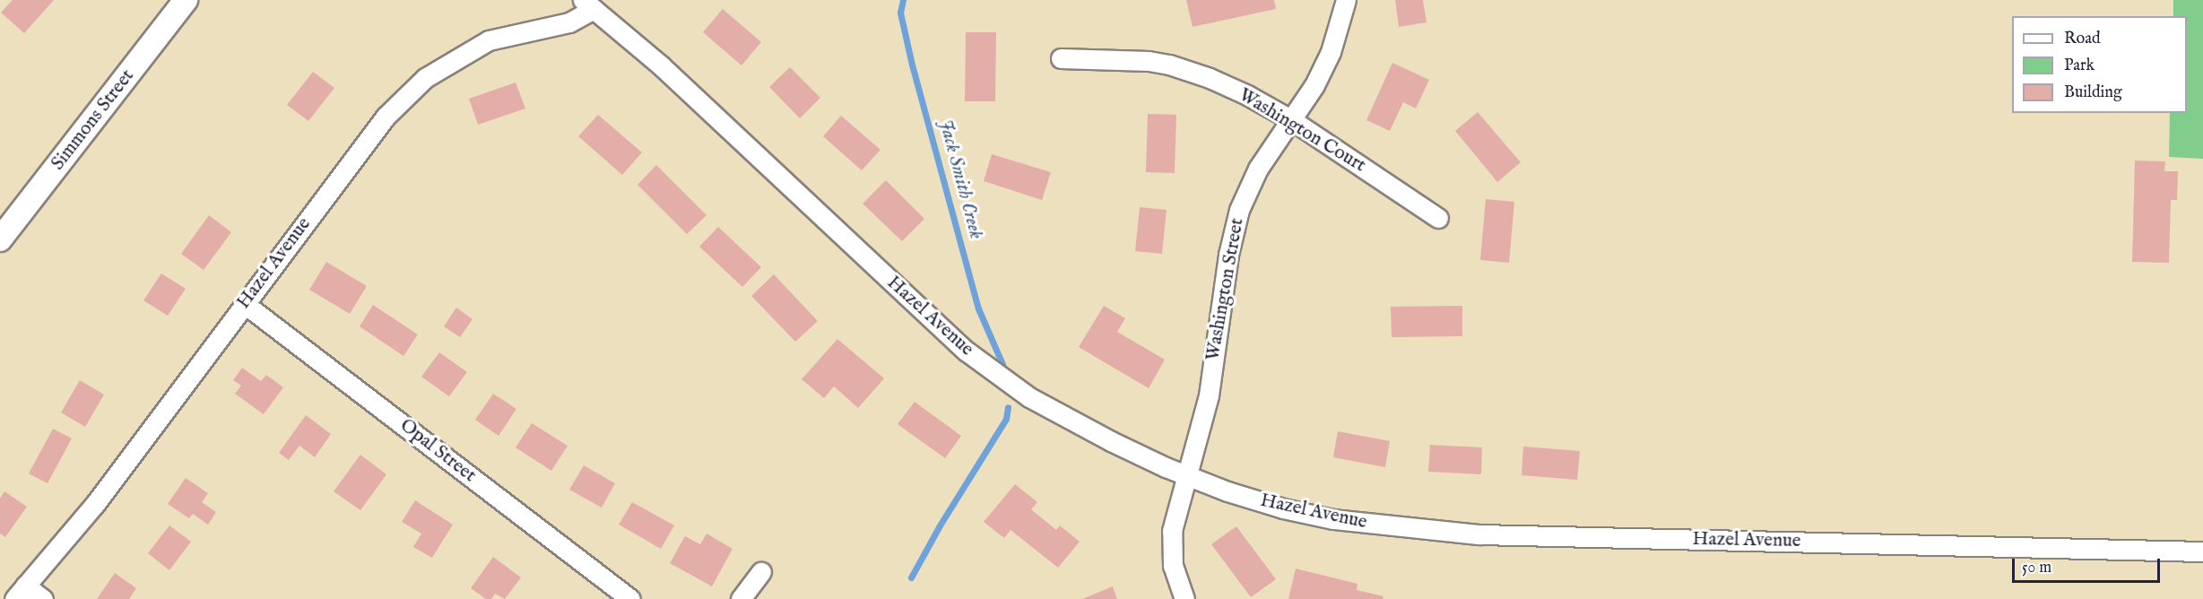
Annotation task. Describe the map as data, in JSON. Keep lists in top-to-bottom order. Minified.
{"streets":{"street":["Simmons Street","Washington Court","Hazel Avenue","Washington Street","Opal Street"]},"crossings":[["Washington Court","Washington Street"],["Hazel Avenue","Washington Street"],["Hazel Avenue","Opal Street"]],"water":["Jack Smith Creek"],"legend":["Road","Park","Building"],"scale_bar":"50 m"}
